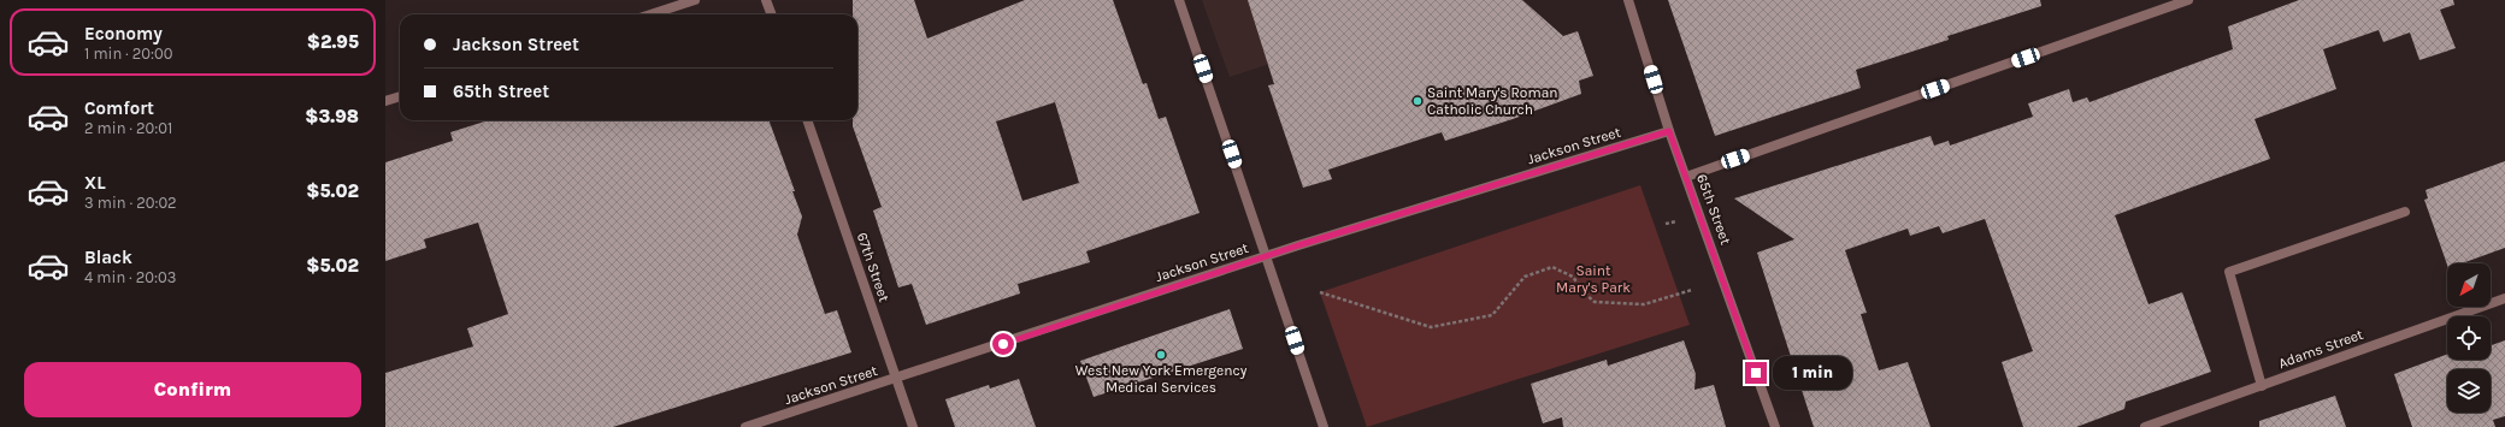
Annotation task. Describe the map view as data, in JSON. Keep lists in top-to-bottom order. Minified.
{"streets":{"street":["Jackson Street","65th Street","67th Street","Adams Street"]},"crossings":[["Jackson Street","65th Street"],["Jackson Street","67th Street"]],"parks":["Saint Mary's Park"],"places":["Saint Mary's Roman Catholic Church","West New York Emergency Medical Services"],"north":"bottom left","page":{"list":[{"name":"Economy","note":"1 min · 20:00","value":"$2.95"},{"name":"Comfort","note":"2 min · 20:01","value":"$3.98"},{"name":"XL","note":"3 min · 20:02","value":"$5.02"},{"name":"Black","note":"4 min · 20:03","value":"$5.02"}],"banner":["Jackson Street","65th Street"],"buttons":"Confirm","bubble":"1 min"}}
